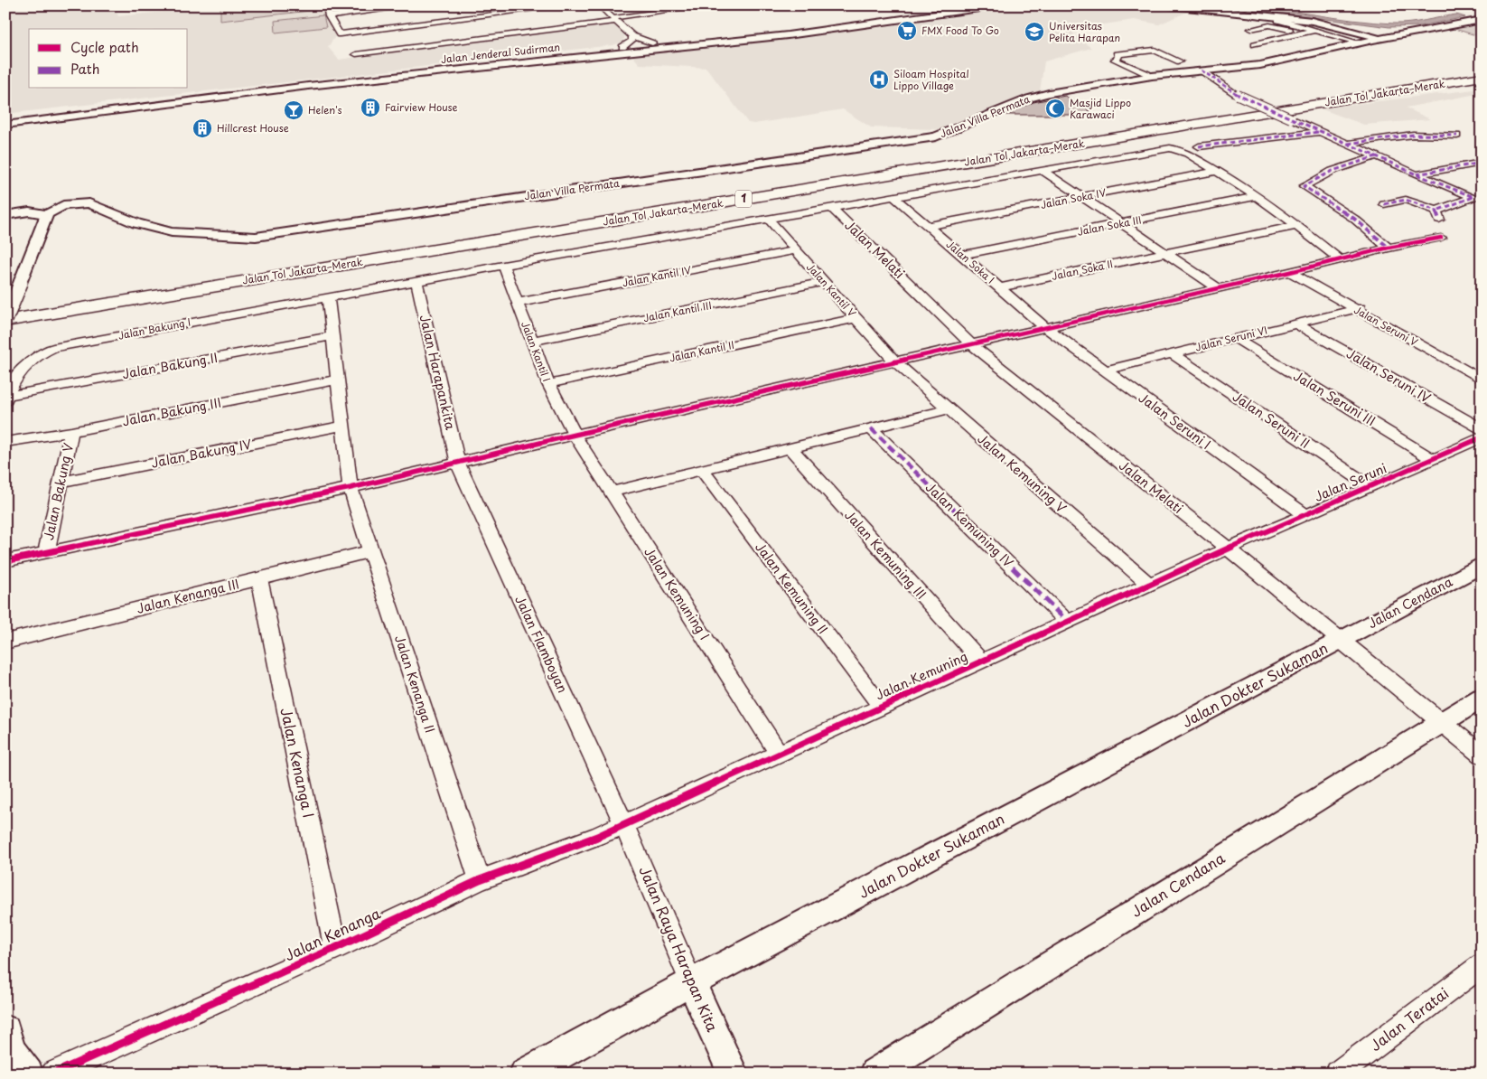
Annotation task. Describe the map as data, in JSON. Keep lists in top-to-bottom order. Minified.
{"streets":{"highway":["Jalan Tol Jakarta–Merak","1"],"street":["Jalan Jenderal Sudirman","Jalan Villa Permata","Jalan Soka IV","Jalan Soka III","Jalan Melati","Jalan Soka I","Jalan Soka II","Jalan Kantil IV","Jalan Kantil V","Jalan Kantil III","Jalan Seruni V","Jalan Bakung I","Jalan Seruni VI","Jalan Kantil I","Jalan Kantil II","Jalan Bakung II","Jalan Harapankita","Jalan Seruni IV","Jalan Seruni III","Jalan Bakung III","Jalan Seruni II","Jalan Seruni I","Jalan Bakung IV","Jalan Kemuning V","Jalan Seruni","Jalan Bakung V","Jalan Kemuning IV","Jalan Kemuning III","Jalan Kemuning II","Jalan Kemuning I","Jalan Kenanga III","Jalan Cendana","Jalan Flamboyan","Jalan Kemuning","Jalan Kenanga II","Jalan Dokter Sukaman","Jalan Kenanga I","Jalan Kenanga","Jalan Raya Harapan Kita","Jalan Teratai"]},"crossings":[["Jalan Soka IV","Jalan Soka I"],["Jalan Soka IV","Jalan Bakung I"],["Jalan Soka III","Jalan Soka I"],["Jalan Soka III","Jalan Bakung I"],["Jalan Melati","Jalan Bakung I"],["Jalan Melati","Jalan Seruni"],["Jalan Melati","Jalan Cendana"],["Jalan Melati","Jalan Kemuning"],["Jalan Melati","Jalan Dokter Sukaman"],["Jalan Soka I","Jalan Soka II"],["Jalan Soka I","Jalan Bakung I"],["Jalan Soka I","Jalan Seruni I"],["Jalan Soka II","Jalan Bakung I"],["Jalan Kantil IV","Jalan Kantil V"],["Jalan Kantil IV","Jalan Kantil I"],["Jalan Kantil V","Jalan Kantil III"],["Jalan Kantil V","Jalan Bakung I"],["Jalan Kantil V","Jalan Kantil II"],["Jalan Kantil V","Jalan Kemuning V"],["Jalan Kantil III","Jalan Kantil I"],["Jalan Seruni V","Jalan Seruni VI"],["Jalan Bakung I","Jalan Kantil I"],["Jalan Bakung I","Jalan Bakung II"],["Jalan Bakung I","Jalan Harapankita"],["Jalan Seruni VI","Jalan Seruni IV"],["Jalan Seruni VI","Jalan Seruni III"],["Jalan Seruni VI","Jalan Seruni II"],["Jalan Seruni VI","Jalan Seruni I"],["Jalan Kantil I","Jalan Kantil II"],["Jalan Kantil I","Jalan Kemuning I"],["Jalan Harapankita","Jalan Flamboyan"],["Jalan Seruni III","Jalan Seruni"],["Jalan Bakung III","Jalan Bakung V"],["Jalan Seruni II","Jalan Seruni"],["Jalan Seruni I","Jalan Seruni"],["Jalan Bakung IV","Jalan Bakung V"],["Jalan Kemuning V","Jalan Kemuning"],["Jalan Seruni","Jalan Kemuning"],["Jalan Kemuning IV","Jalan Kemuning"],["Jalan Kemuning III","Jalan Kemuning"],["Jalan Kemuning II","Jalan Kemuning"],["Jalan Kemuning I","Jalan Kemuning"],["Jalan Kenanga III","Jalan Kenanga II"],["Jalan Kenanga III","Jalan Kenanga I"],["Jalan Cendana","Jalan Dokter Sukaman"],["Jalan Flamboyan","Jalan Kemuning"],["Jalan Flamboyan","Jalan Kenanga"],["Jalan Flamboyan","Jalan Raya Harapan Kita"],["Jalan Kemuning","Jalan Kenanga"],["Jalan Kemuning","Jalan Raya Harapan Kita"],["Jalan Kenanga II","Jalan Kenanga"],["Jalan Dokter Sukaman","Jalan Raya Harapan Kita"],["Jalan Kenanga I","Jalan Kenanga"],["Jalan Kenanga","Jalan Raya Harapan Kita"]],"places":{"supermarket":["FMX Food To Go"],"school or university":["Universitas Pelita Harapan"],"hospital":["Siloam Hospital Lippo Village"],"building":["Fairview House","Hillcrest House"],"mosque":["Masjid Lippo Karawaci"],"bar":["Helen's"]},"legend":["Cycle path","Path"]}
